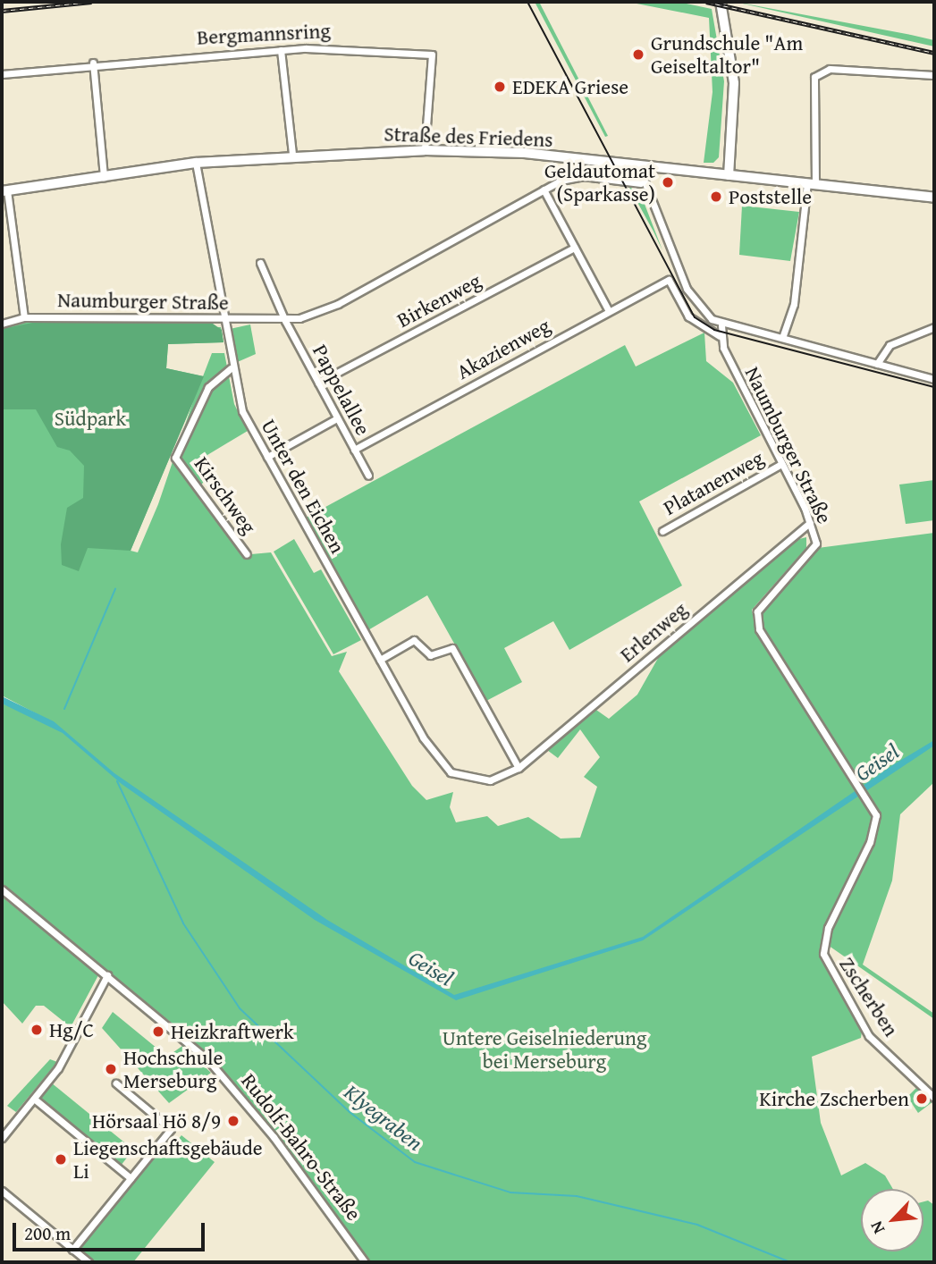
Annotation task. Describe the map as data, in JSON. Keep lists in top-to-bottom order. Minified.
{"streets":{"street":["Bergmannsring","Straße des Friedens","Birkenweg","Naumburger Straße","Akazienweg","Pappelallee","Platanenweg","Unter den Eichen","Kirschweg","Erlenweg","Zscherben","Rudolf-Bahro-Straße"]},"crossings":[["Bergmannsring","Straße des Friedens"],["Straße des Friedens","Unter den Eichen"],["Birkenweg","Pappelallee"],["Naumburger Straße","Akazienweg"],["Naumburger Straße","Pappelallee"],["Naumburger Straße","Platanenweg"],["Naumburger Straße","Unter den Eichen"],["Naumburger Straße","Erlenweg"],["Naumburger Straße","Zscherben"],["Akazienweg","Pappelallee"],["Unter den Eichen","Kirschweg"],["Unter den Eichen","Erlenweg"]],"water":["Geisel","Klyegraben"],"parks":["Südpark","Untere Geiselniederung bei Merseburg"],"places":["Grundschule \"Am Geiseltaltor\"","EDEKA Griese","Geldautomat (Sparkasse)","Poststelle","Hg/C","Heizkraftwerk","Hochschule Merseburg","Kirche Zscherben","Hörsaal Hö 8/9","Liegenschaftsgebäude Li"],"scale_bar":"200 m","north":"bottom left"}
